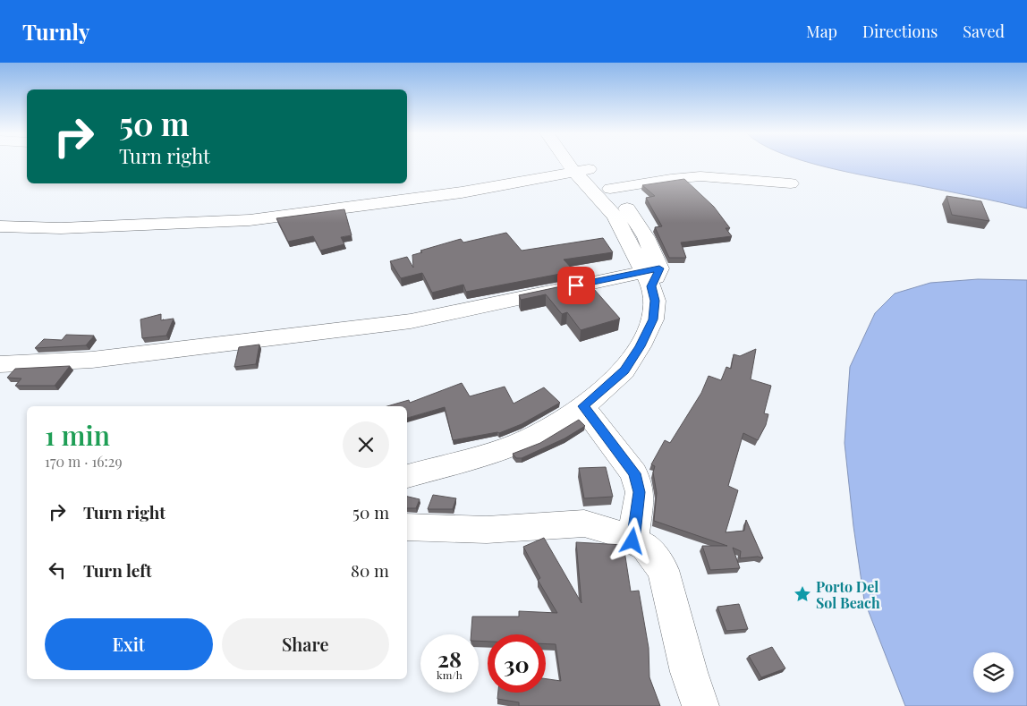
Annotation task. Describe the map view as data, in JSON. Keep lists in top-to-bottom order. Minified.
{"places":{"place":["Porto Del Sol Beach"]},"page":{"header":"Turnly","nav":["Map","Directions","Saved"],"turn":["50 m","Turn right"],"heading":["1 min","170 m · 16:29"],"list":[{"name":"Turn right","value":"50 m"},{"name":"Turn left","value":"80 m"}],"buttons":["Exit","Share"],"speed":"28 km/h","limit":"30"}}
